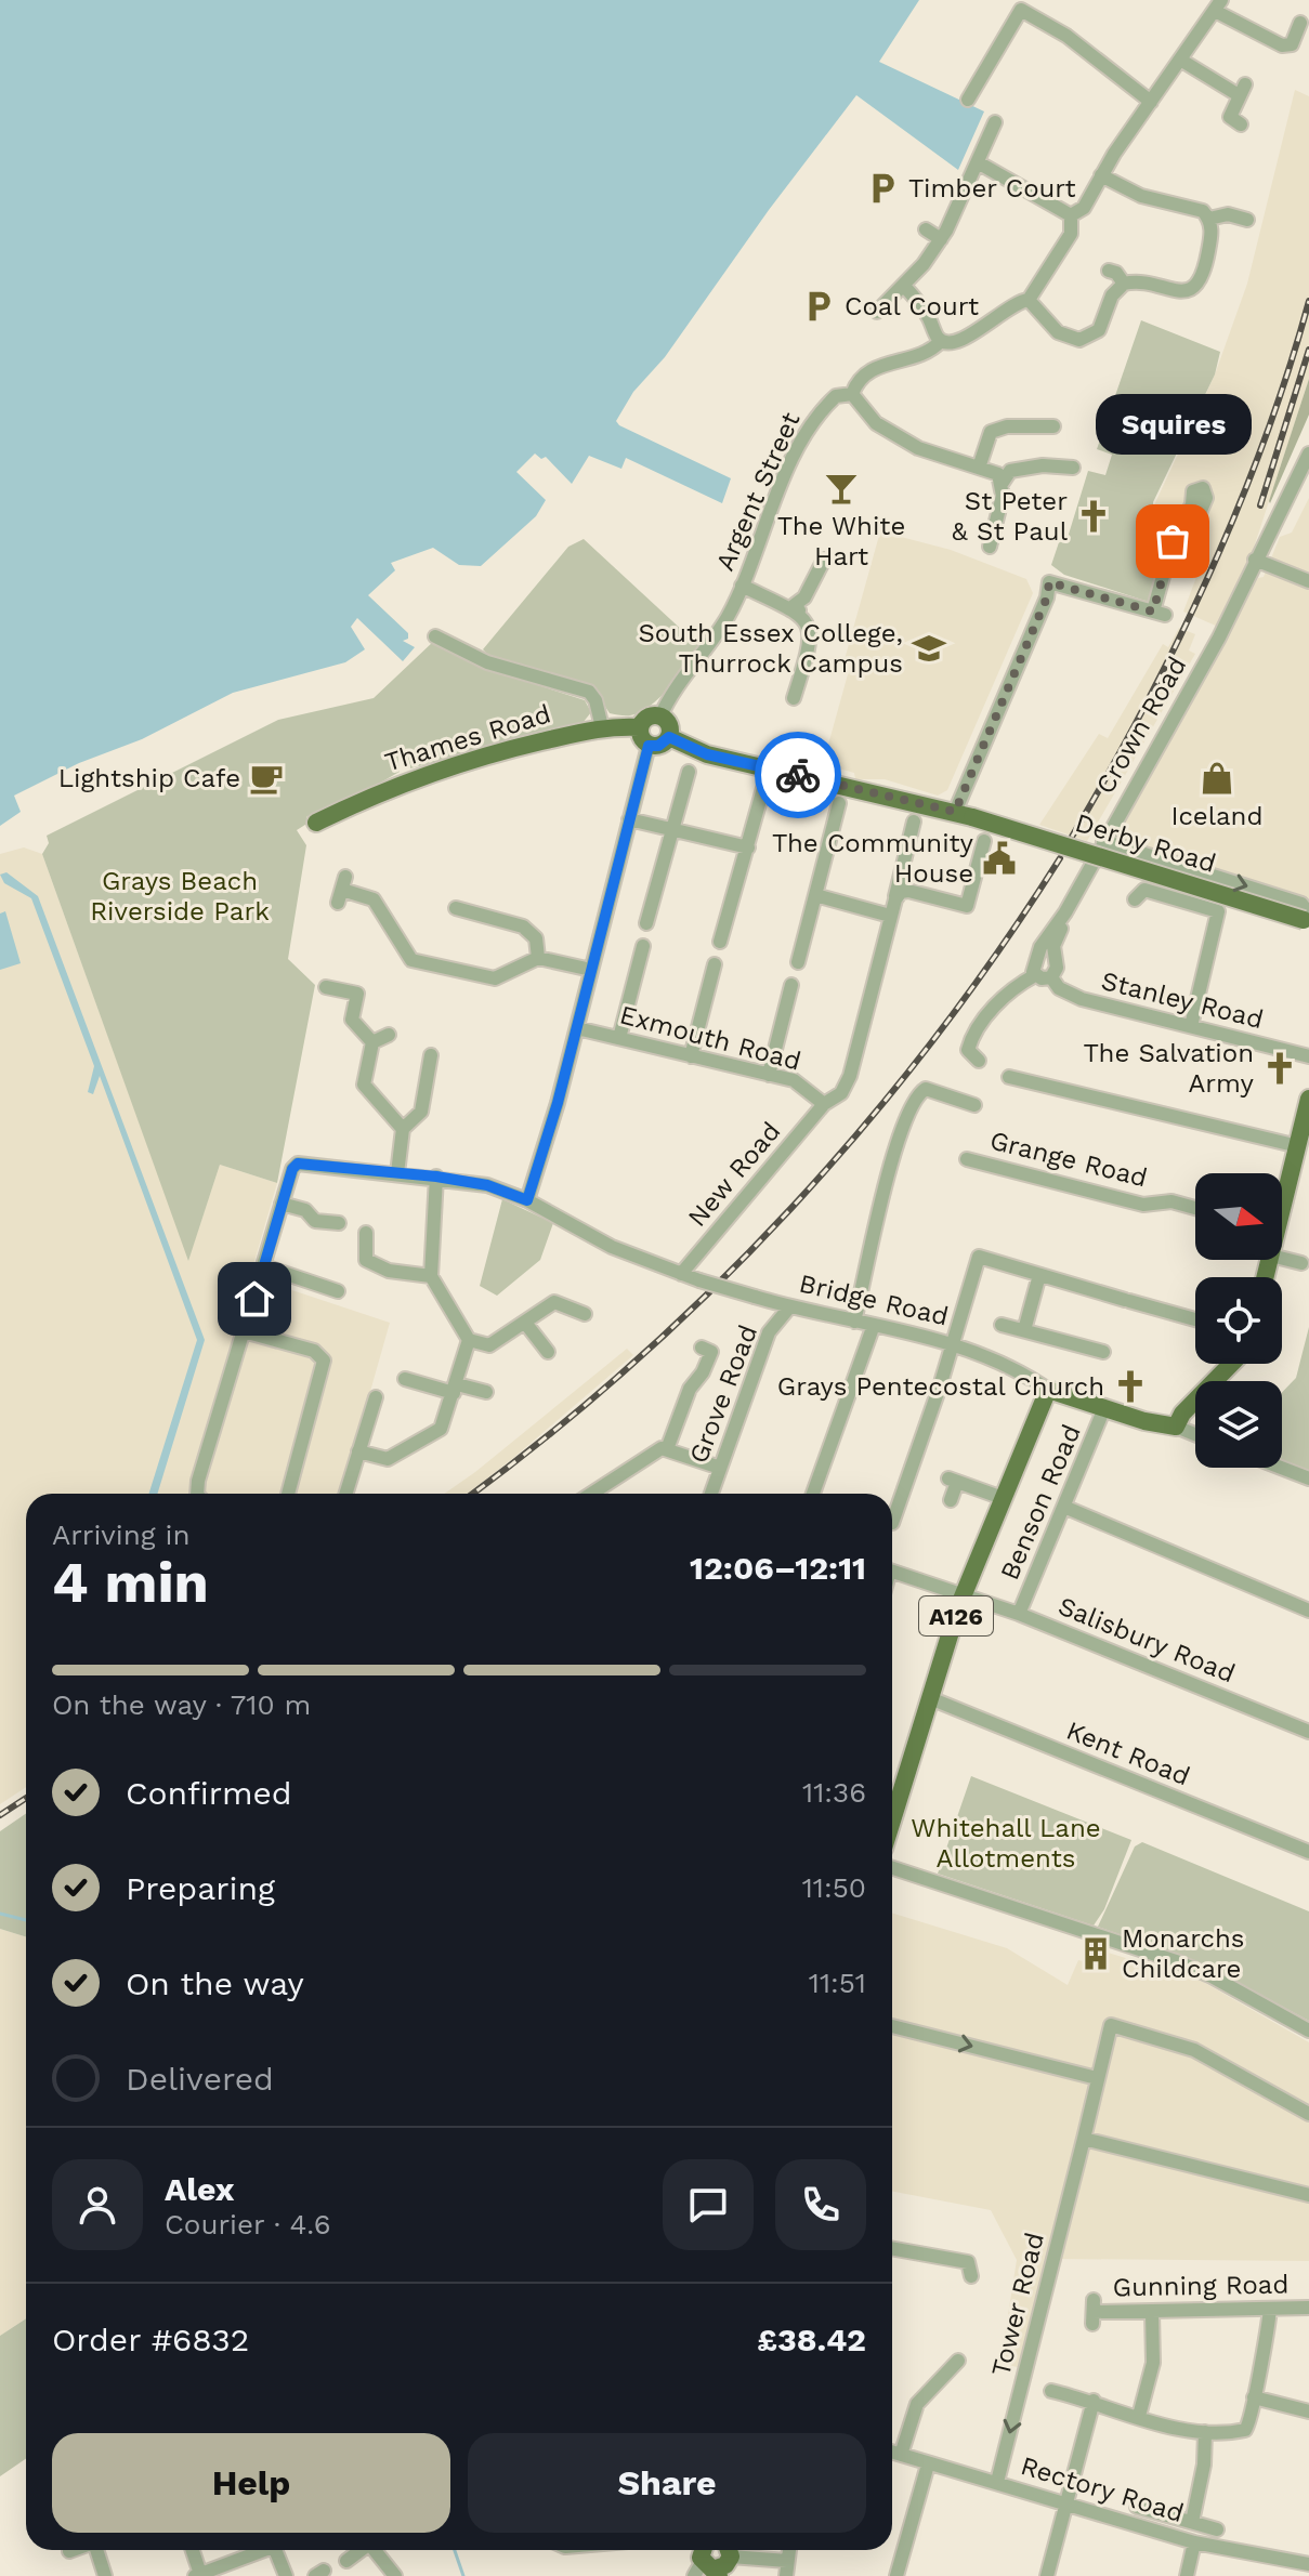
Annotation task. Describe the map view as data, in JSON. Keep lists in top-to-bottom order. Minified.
{"streets":{"main road":["Thames Road","Derby Road","Bridge Road","A126"],"street":["Argent Street","Crown Road","Stanley Road","Exmouth Road","Grange Road","New Road","Grove Road","Benson Road","Salisbury Road","Kent Road","Gunning Road","Tower Road","Rectory Road"]},"crossings":[["Argent Street","Thames Road"],["Argent Street","Derby Road"],["Crown Road","Stanley Road"],["Thames Road","Derby Road"],["Exmouth Road","New Road"],["New Road","Bridge Road"],["Bridge Road","Grove Road"],["Bridge Road","Benson Road"],["Bridge Road","A126"],["Benson Road","Salisbury Road"],["A126","Salisbury Road"],["A126","Kent Road"],["Tower Road","Rectory Road"]],"parks":["Grays Beach Riverside Park","Whitehall Lane Allotments"],"places":{"parking":["Timber Court","Coal Court"],"bar":["The White Hart"],"church":["St Peter & St Paul","The Salvation Army","Grays Pentecostal Church"],"other":["Squires"],"school or university":["South Essex College, Thurrock Campus"],"cafe":["Lightship Cafe"],"shop":["Iceland"],"public building":["The Community House"],"building":["Monarchs Childcare"]},"north":"right","page":{"bubble":"Squires","heading":["4 min","Arriving in","12:06–12:11"],"panel":["Alex","Courier · 4.6","Order #6832","£38.42"],"bar":"On the way · 710 m","list":[["Confirmed","11:36"],["Preparing","11:50"],["On the way","11:51"],"Delivered"],"buttons":["Help","Share"]}}
